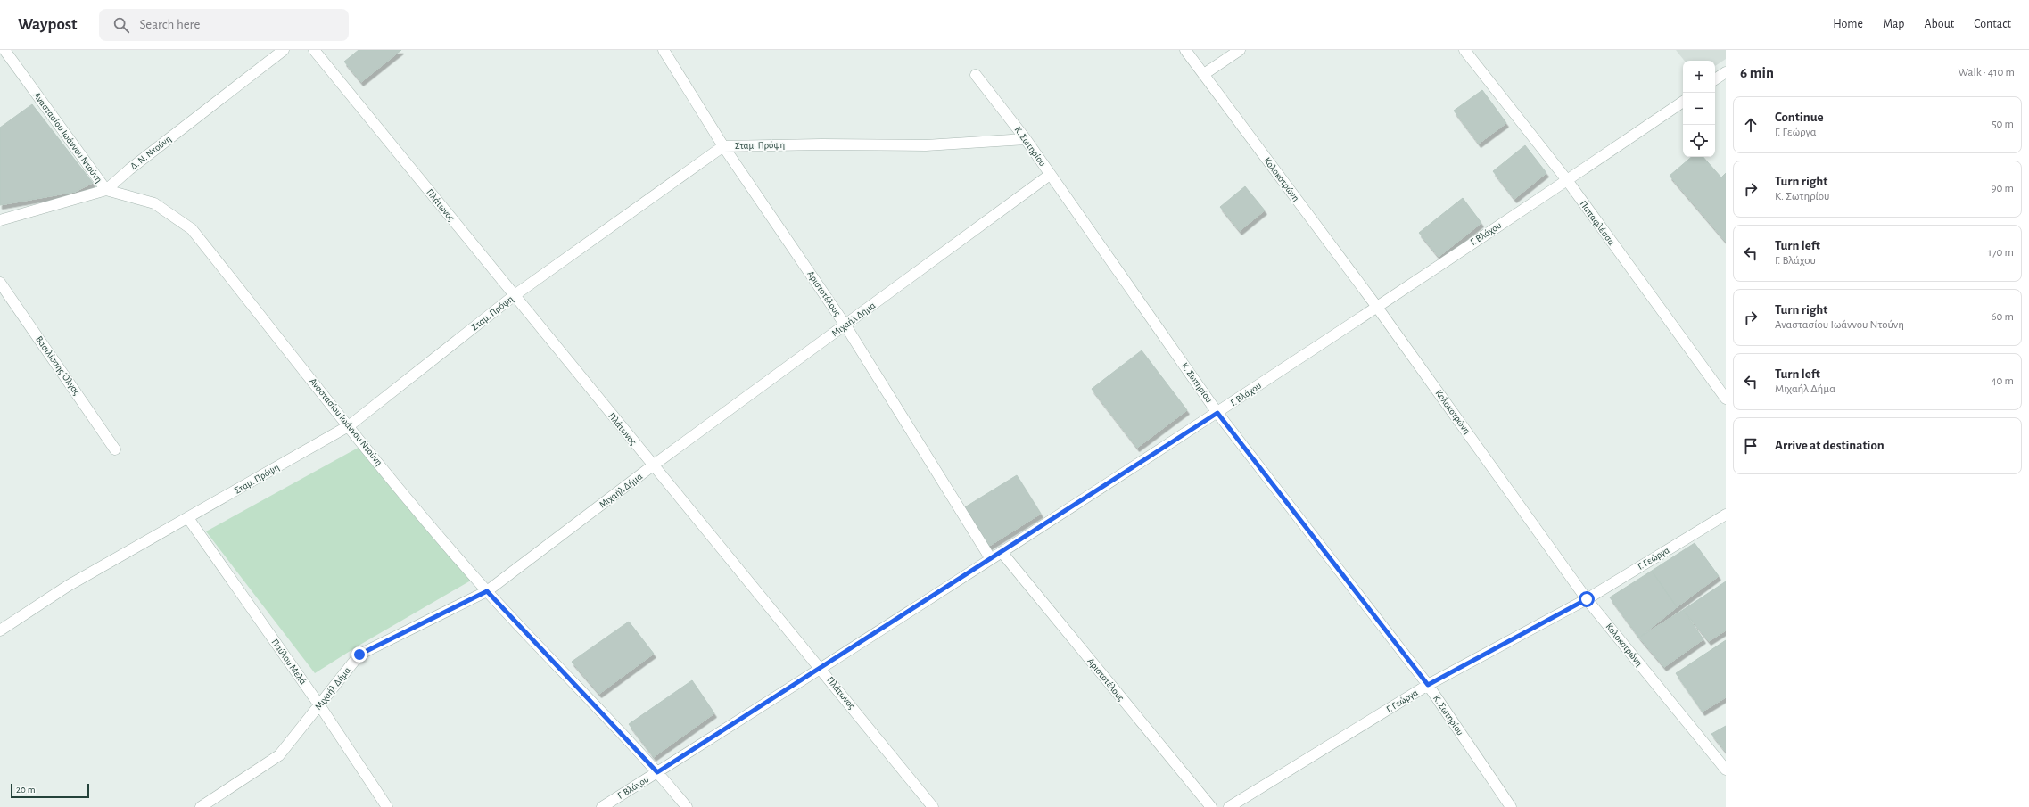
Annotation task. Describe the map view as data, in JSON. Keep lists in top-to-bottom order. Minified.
{"streets":{"street":["Αναστασίου Ιωάννου Ντούνη","Σταμ. Πρόψη","Κ. Σωτηρίου","Δ. Ν. Ντούνη","Κολοκοτρώνη","Πλάτωνος","Παπαφλέσσα","Γ. Βλάχου","Αριστοτέλους","Μιχαήλ Δήμα","Βασιλίσσης Όλγας","Γ. Γεώργα","Παύλου Μελά"]},"crossings":[["Αναστασίου Ιωάννου Ντούνη","Σταμ. Πρόψη"],["Αναστασίου Ιωάννου Ντούνη","Δ. Ν. Ντούνη"],["Αναστασίου Ιωάννου Ντούνη","Γ. Βλάχου"],["Αναστασίου Ιωάννου Ντούνη","Μιχαήλ Δήμα"],["Σταμ. Πρόψη","Κ. Σωτηρίου"],["Σταμ. Πρόψη","Πλάτωνος"],["Σταμ. Πρόψη","Αριστοτέλους"],["Σταμ. Πρόψη","Παύλου Μελά"],["Κ. Σωτηρίου","Γ. Βλάχου"],["Κ. Σωτηρίου","Μιχαήλ Δήμα"],["Κ. Σωτηρίου","Γ. Γεώργα"],["Κολοκοτρώνη","Γ. Βλάχου"],["Κολοκοτρώνη","Γ. Γεώργα"],["Πλάτωνος","Γ. Βλάχου"],["Πλάτωνος","Μιχαήλ Δήμα"],["Παπαφλέσσα","Γ. Βλάχου"],["Γ. Βλάχου","Αριστοτέλους"],["Αριστοτέλους","Μιχαήλ Δήμα"],["Μιχαήλ Δήμα","Παύλου Μελά"]],"scale_bar":"20 m","page":{"header":"Waypost","search":"Search here","nav":["Home","Map","About","Contact"],"heading":["6 min","Walk · 410 m"],"map_buttons":["+","−"],"list":[["Continue","Γ. Γεώργα","50 m"],["Turn right","Κ. Σωτηρίου","90 m"],["Turn left","Γ. Βλάχου","170 m"],["Turn right","Αναστασίου Ιωάννου Ντούνη","60 m"],["Turn left","Μιχαήλ Δήμα","40 m"],"Arrive at destination"],"scale":"20 m"}}
